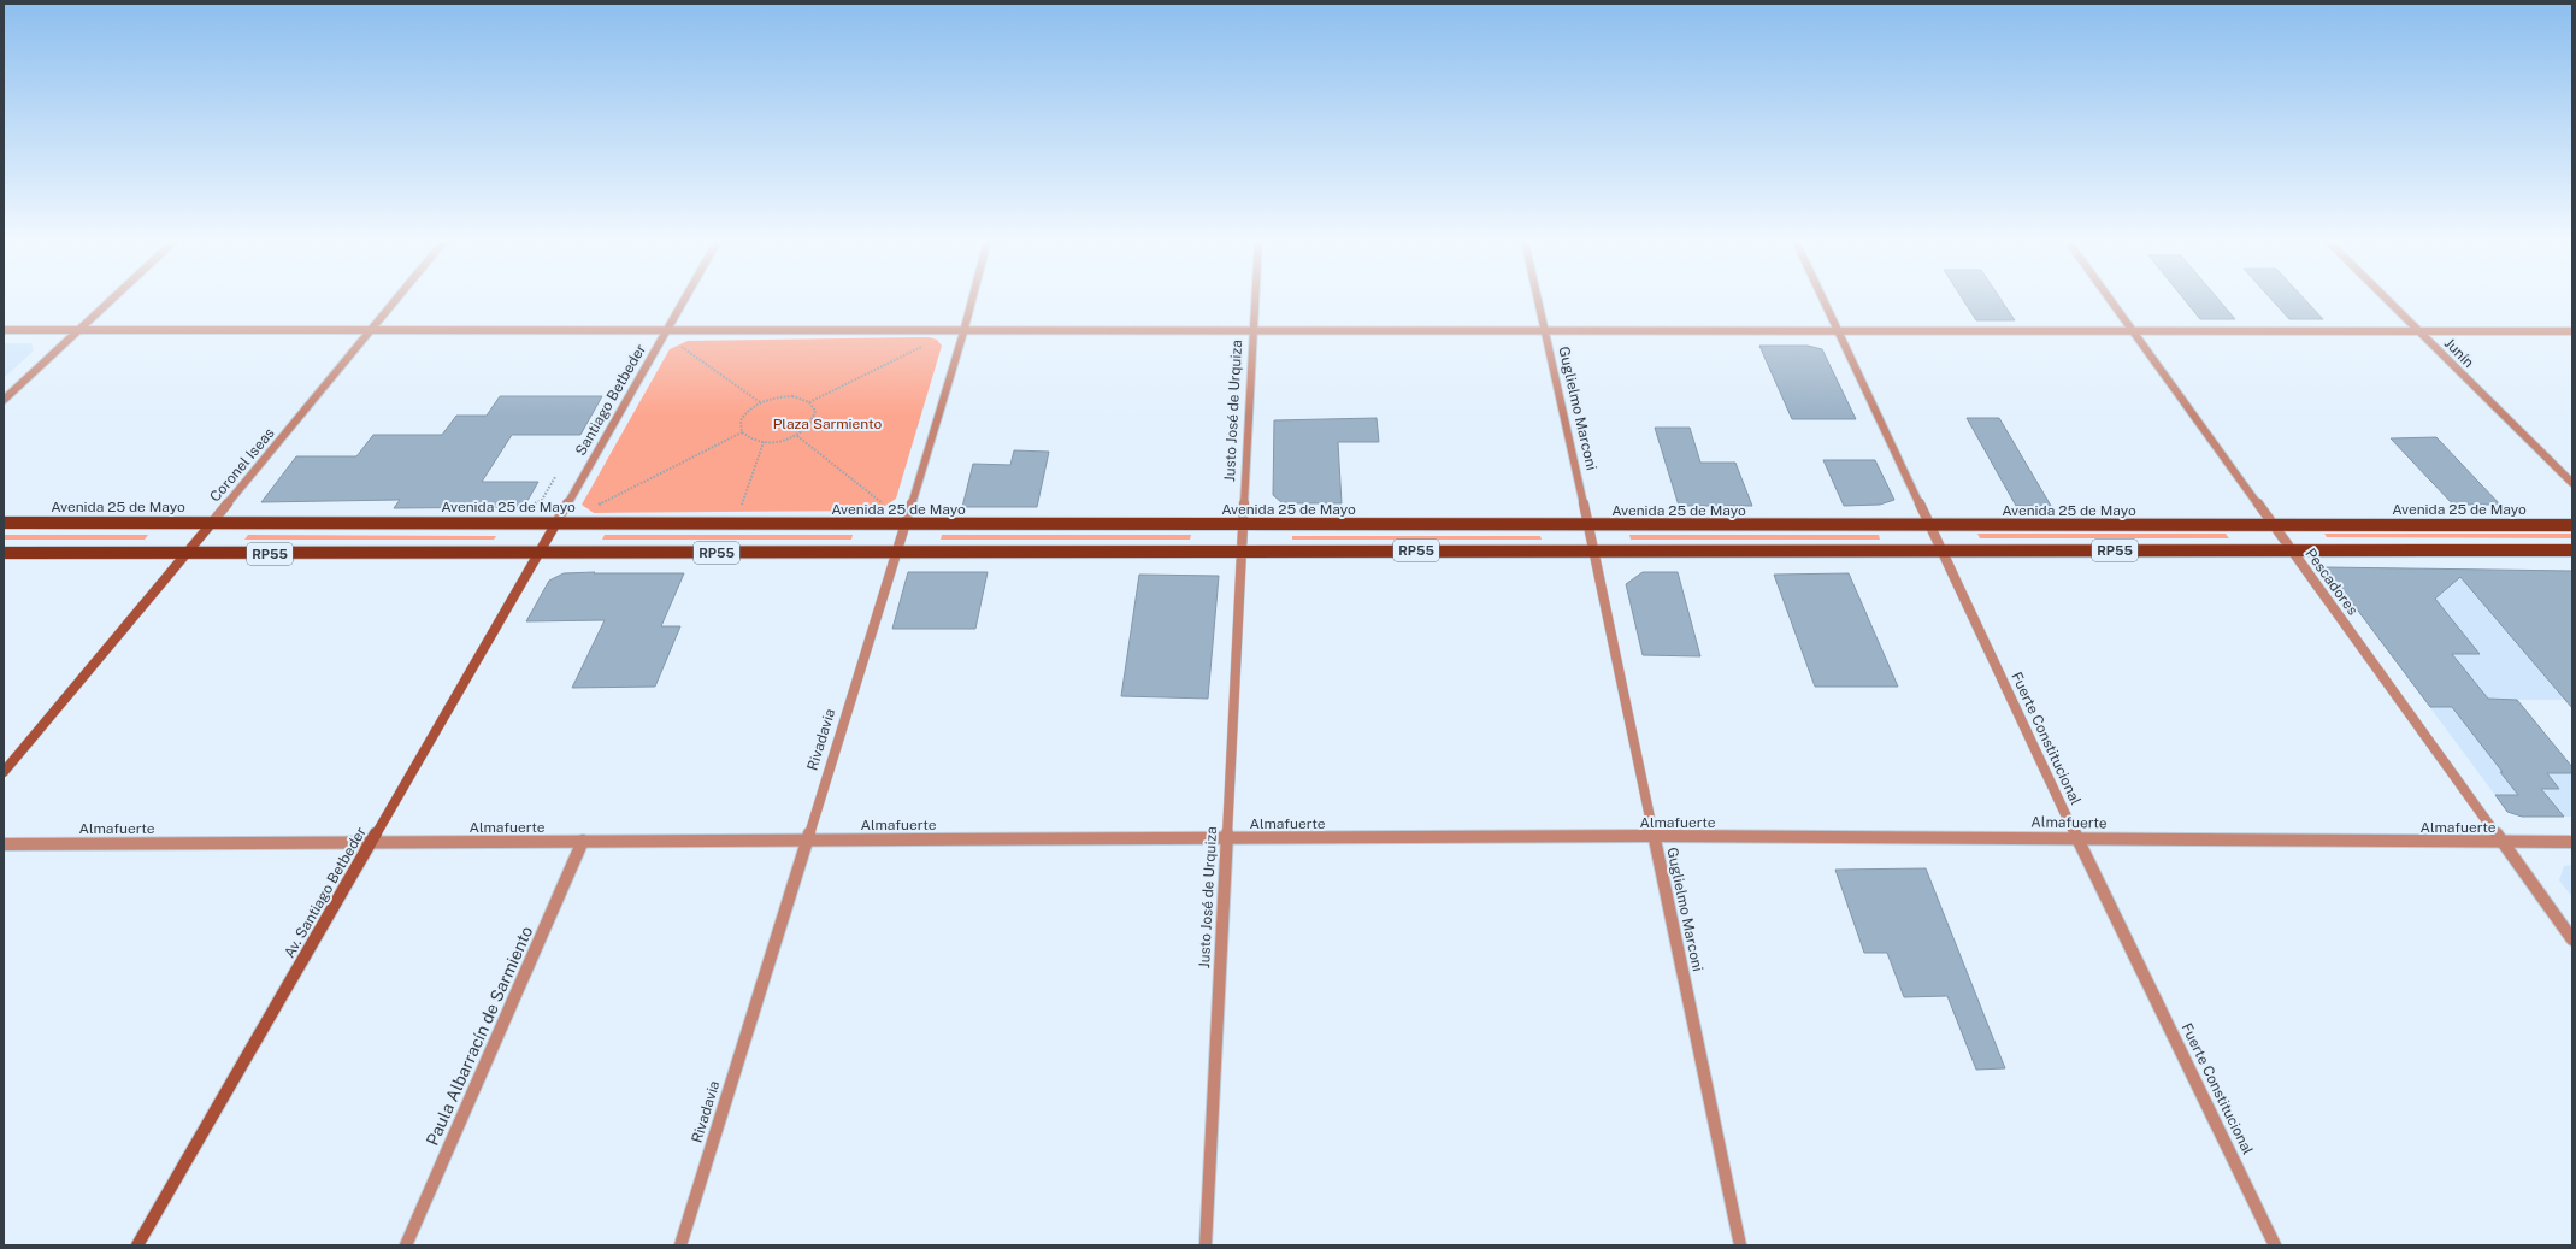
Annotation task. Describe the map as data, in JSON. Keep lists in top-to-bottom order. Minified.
{"streets":{"main road":["Coronel Iseas","Avenida 25 de Mayo","RP55","Av. Santiago Betbeder"],"street":["Junín","Santiago Betbeder","Guglielmo Marconi","Justo José de Urquiza","Pescadores","Fuerte Constitucional","Rivadavia","Almafuerte","Paula Albarracín de Sarmiento"]},"crossings":[["Santiago Betbeder","Avenida 25 de Mayo"],["Santiago Betbeder","Av. Santiago Betbeder"],["Guglielmo Marconi","Avenida 25 de Mayo"],["Guglielmo Marconi","RP55"],["Guglielmo Marconi","Almafuerte"],["Justo José de Urquiza","Avenida 25 de Mayo"],["Justo José de Urquiza","RP55"],["Justo José de Urquiza","Almafuerte"],["Coronel Iseas","Avenida 25 de Mayo"],["Coronel Iseas","RP55"],["Avenida 25 de Mayo","Pescadores"],["Avenida 25 de Mayo","Fuerte Constitucional"],["Avenida 25 de Mayo","Rivadavia"],["Avenida 25 de Mayo","Av. Santiago Betbeder"],["RP55","Pescadores"],["RP55","Fuerte Constitucional"],["RP55","Rivadavia"],["RP55","Av. Santiago Betbeder"],["Pescadores","Almafuerte"],["Fuerte Constitucional","Almafuerte"],["Rivadavia","Almafuerte"],["Almafuerte","Av. Santiago Betbeder"],["Almafuerte","Paula Albarracín de Sarmiento"]],"parks":["Plaza Sarmiento"]}
